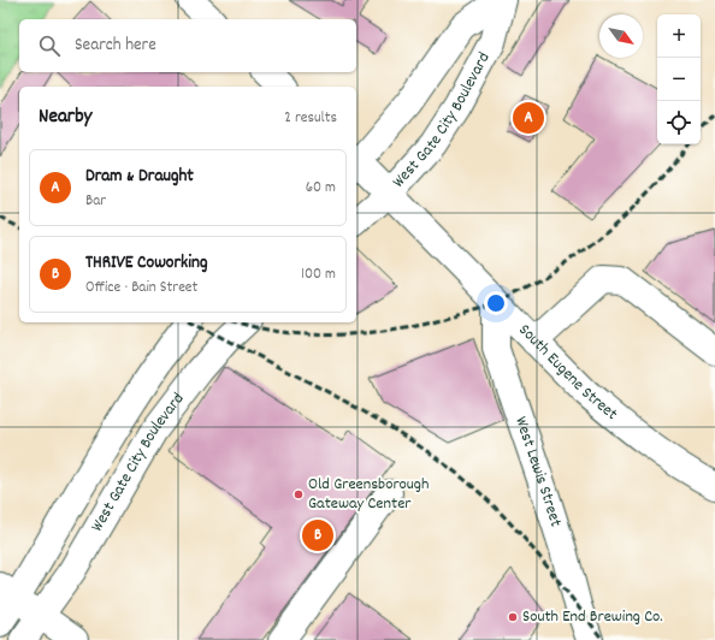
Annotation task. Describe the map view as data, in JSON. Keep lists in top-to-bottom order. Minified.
{"streets":{"main road":["West Gate City Boulevard","South Eugene Street","West Lewis Street"]},"crossings":[["West Gate City Boulevard","South Eugene Street"],["South Eugene Street","West Lewis Street"]],"places":["Old Greensborough Gateway Center","South End Brewing Co."],"north":"bottom right","page":{"map_buttons":["+","−"],"search":"Search here","heading":["Nearby","2 results"],"pins":["A","B"],"list":[{"mark":"A","name":"Dram & Draught","note":"Bar","value":"60 m"},{"mark":"B","name":"THRIVE Coworking","note":"Office · Bain Street","value":"100 m"}]}}
